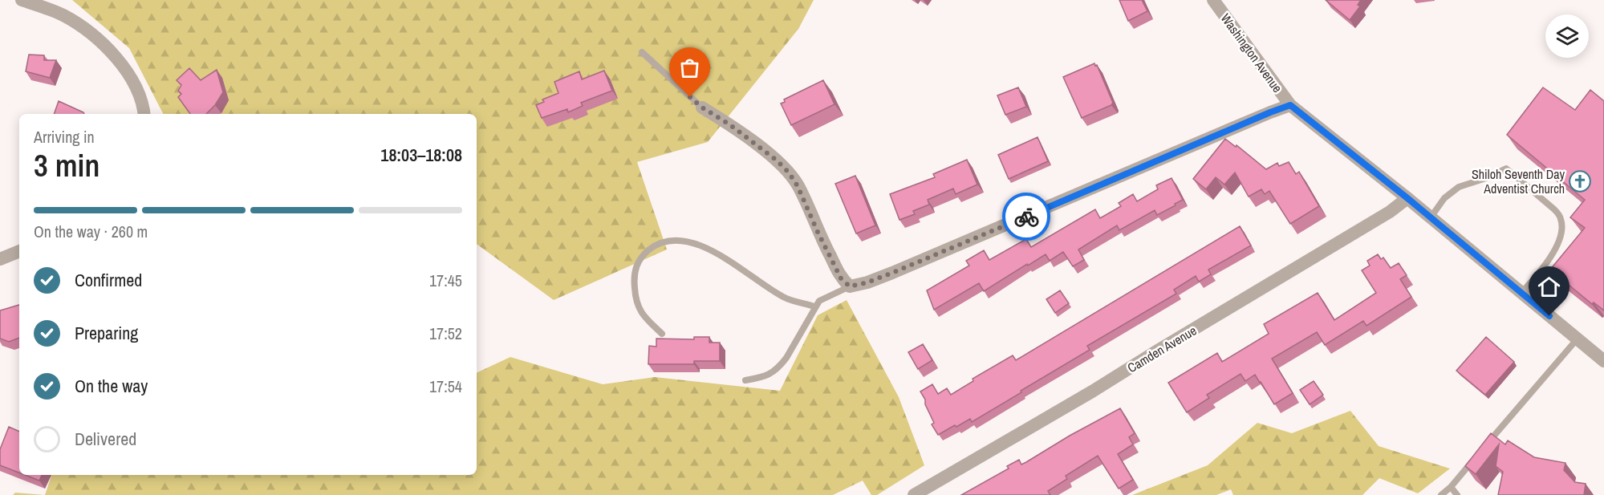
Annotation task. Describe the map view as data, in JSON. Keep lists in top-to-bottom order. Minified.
{"streets":{"street":["Washington Avenue","Camden Avenue"]},"crossings":[["Washington Avenue","Camden Avenue"]],"places":{"church":["Shiloh Seventh Day Adventist Church"]},"page":{"heading":["3 min","Arriving in","18:03–18:08"],"bar":"On the way · 260 m","list":[["Confirmed","17:45"],["Preparing","17:52"],["On the way","17:54"],"Delivered"]}}
